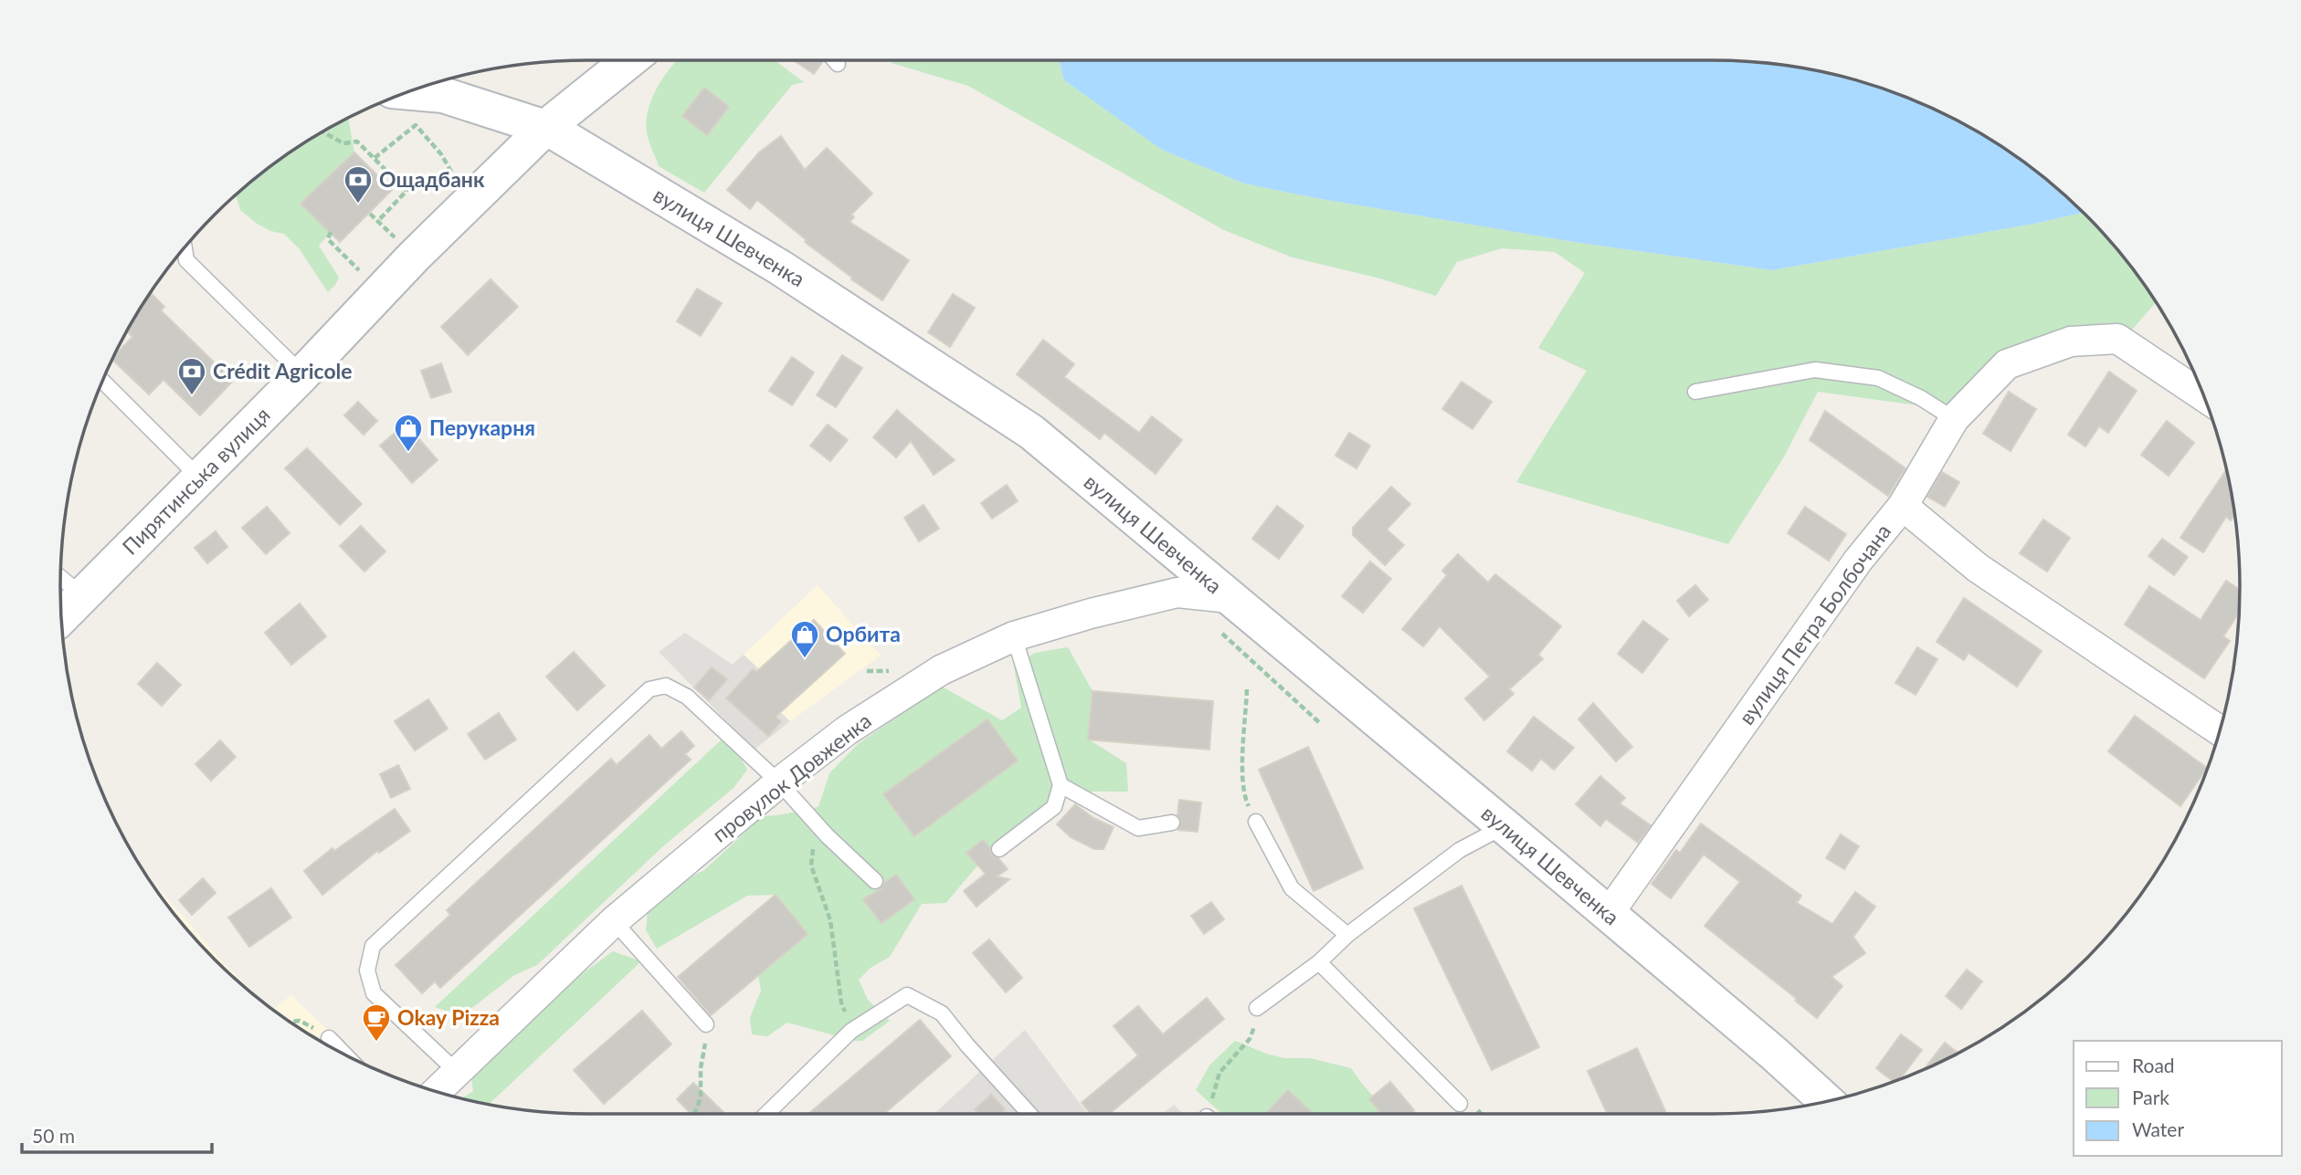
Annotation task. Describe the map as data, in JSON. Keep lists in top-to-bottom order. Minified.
{"streets":{"street":["вулиця Шевченка","Пирятинська вулиця","вулиця Петра Болбочана","провулок Довженка"]},"crossings":[["вулиця Шевченка","Пирятинська вулиця"],["вулиця Шевченка","вулиця Петра Болбочана"],["вулиця Шевченка","провулок Довженка"]],"places":{"bank":["Ощадбанк","Crédit Agricole"],"shop":["Перукарня","Орбита"],"cafe":["Okay Pizza"]},"legend":["Road","Park","Water"],"scale_bar":"50 m"}
